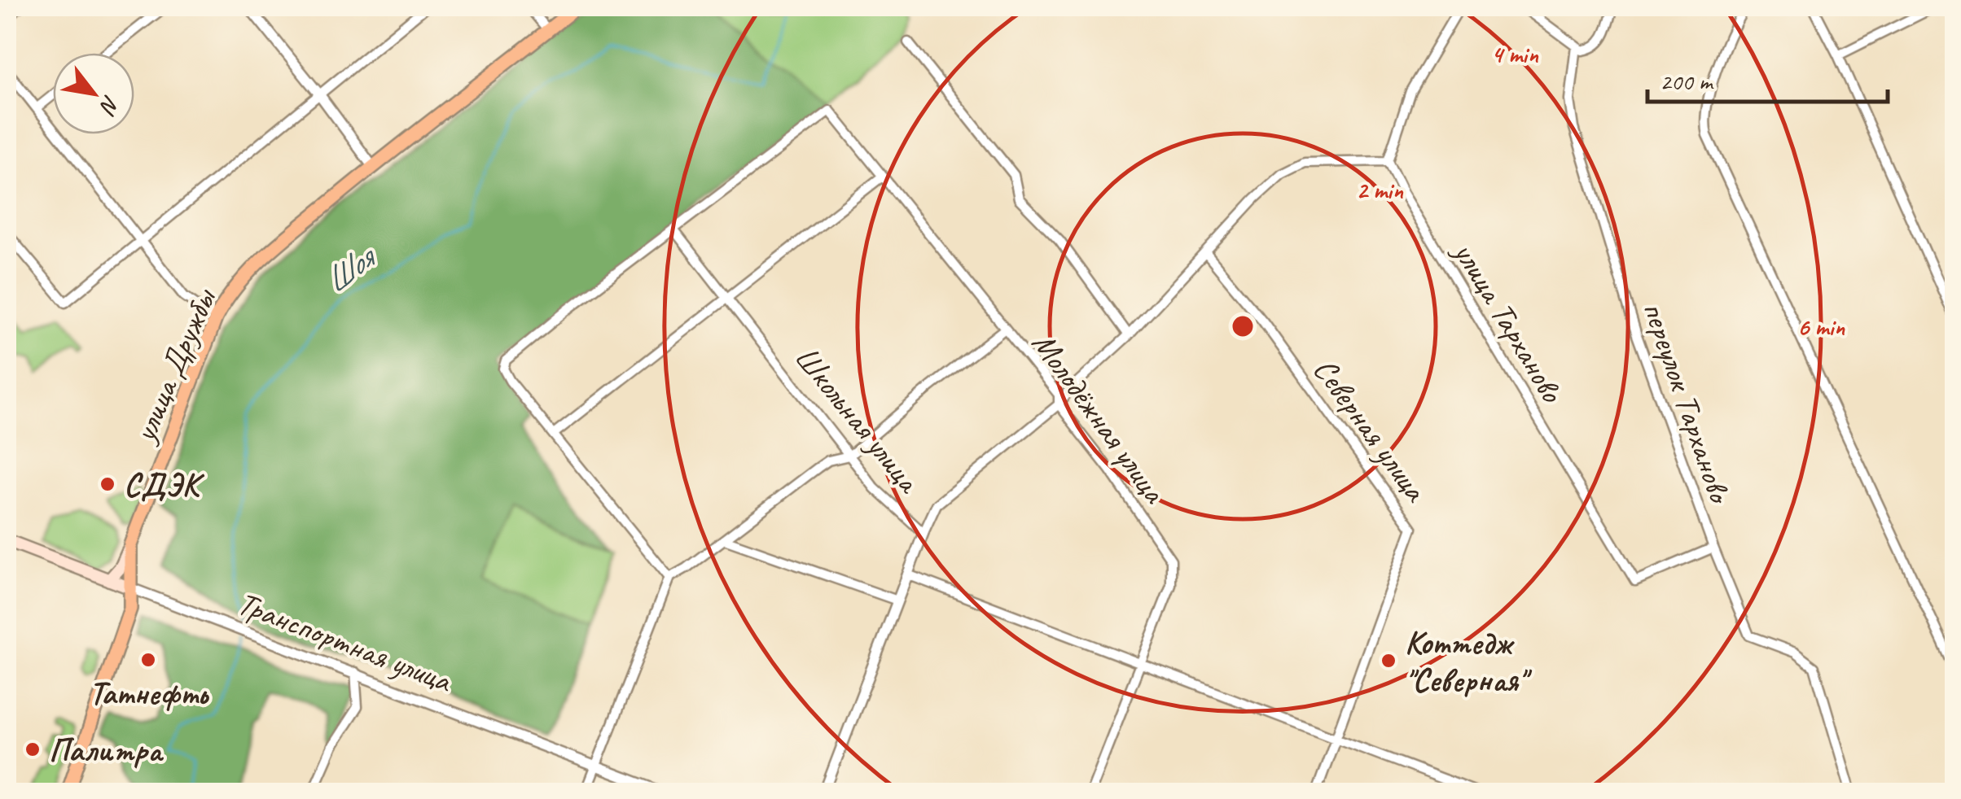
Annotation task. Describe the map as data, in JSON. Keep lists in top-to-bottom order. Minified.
{"streets":{"main road":["улица Дружбы","Транспортная улица"],"street":["улица Тарханово","переулок Тарханово","Молодёжная улица","Школьная улица","Северная улица"]},"crossings":[["улица Тарханово","переулок Тарханово"],["улица Дружбы","Транспортная улица"],["Молодёжная улица","Школьная улица"]],"water":["Шоя"],"places":["СДЭК","Татнефть","Коттедж \"Северная\"","Палитра"],"scale_bar":"200 m","north":"bottom right","rings":["4 min","2 min","6 min"]}
